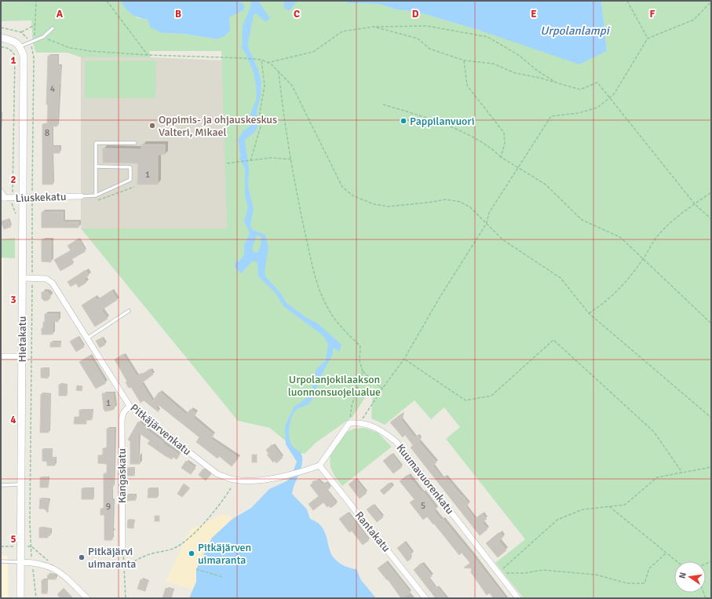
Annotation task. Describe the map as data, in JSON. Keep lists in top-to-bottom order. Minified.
{"streets":{"street":["Liuskekatu","Hietakatu","Pitkäjärvenkatu","Kangaskatu","Kuumavuorenkatu","Rantakatu"]},"crossings":[["Liuskekatu","Hietakatu"],["Hietakatu","Pitkäjärvenkatu"],["Pitkäjärvenkatu","Kangaskatu"],["Pitkäjärvenkatu","Rantakatu"]],"water":["Urpolanlampi"],"parks":["Urpolanjokilaakson luonnonsuojelualue"],"places":["Pappilanvuori","Oppimis- ja ohjauskeskus Valteri, Mikael","Pitkäjärven uimaranta","Pitkäjärvi uimaranta"],"house_numbers":["4","8","1","1","5","9"],"north":"left","grid":{"columns":["A","B","C","D","E","F"],"rows":["1","2","3","4","5"]}}
